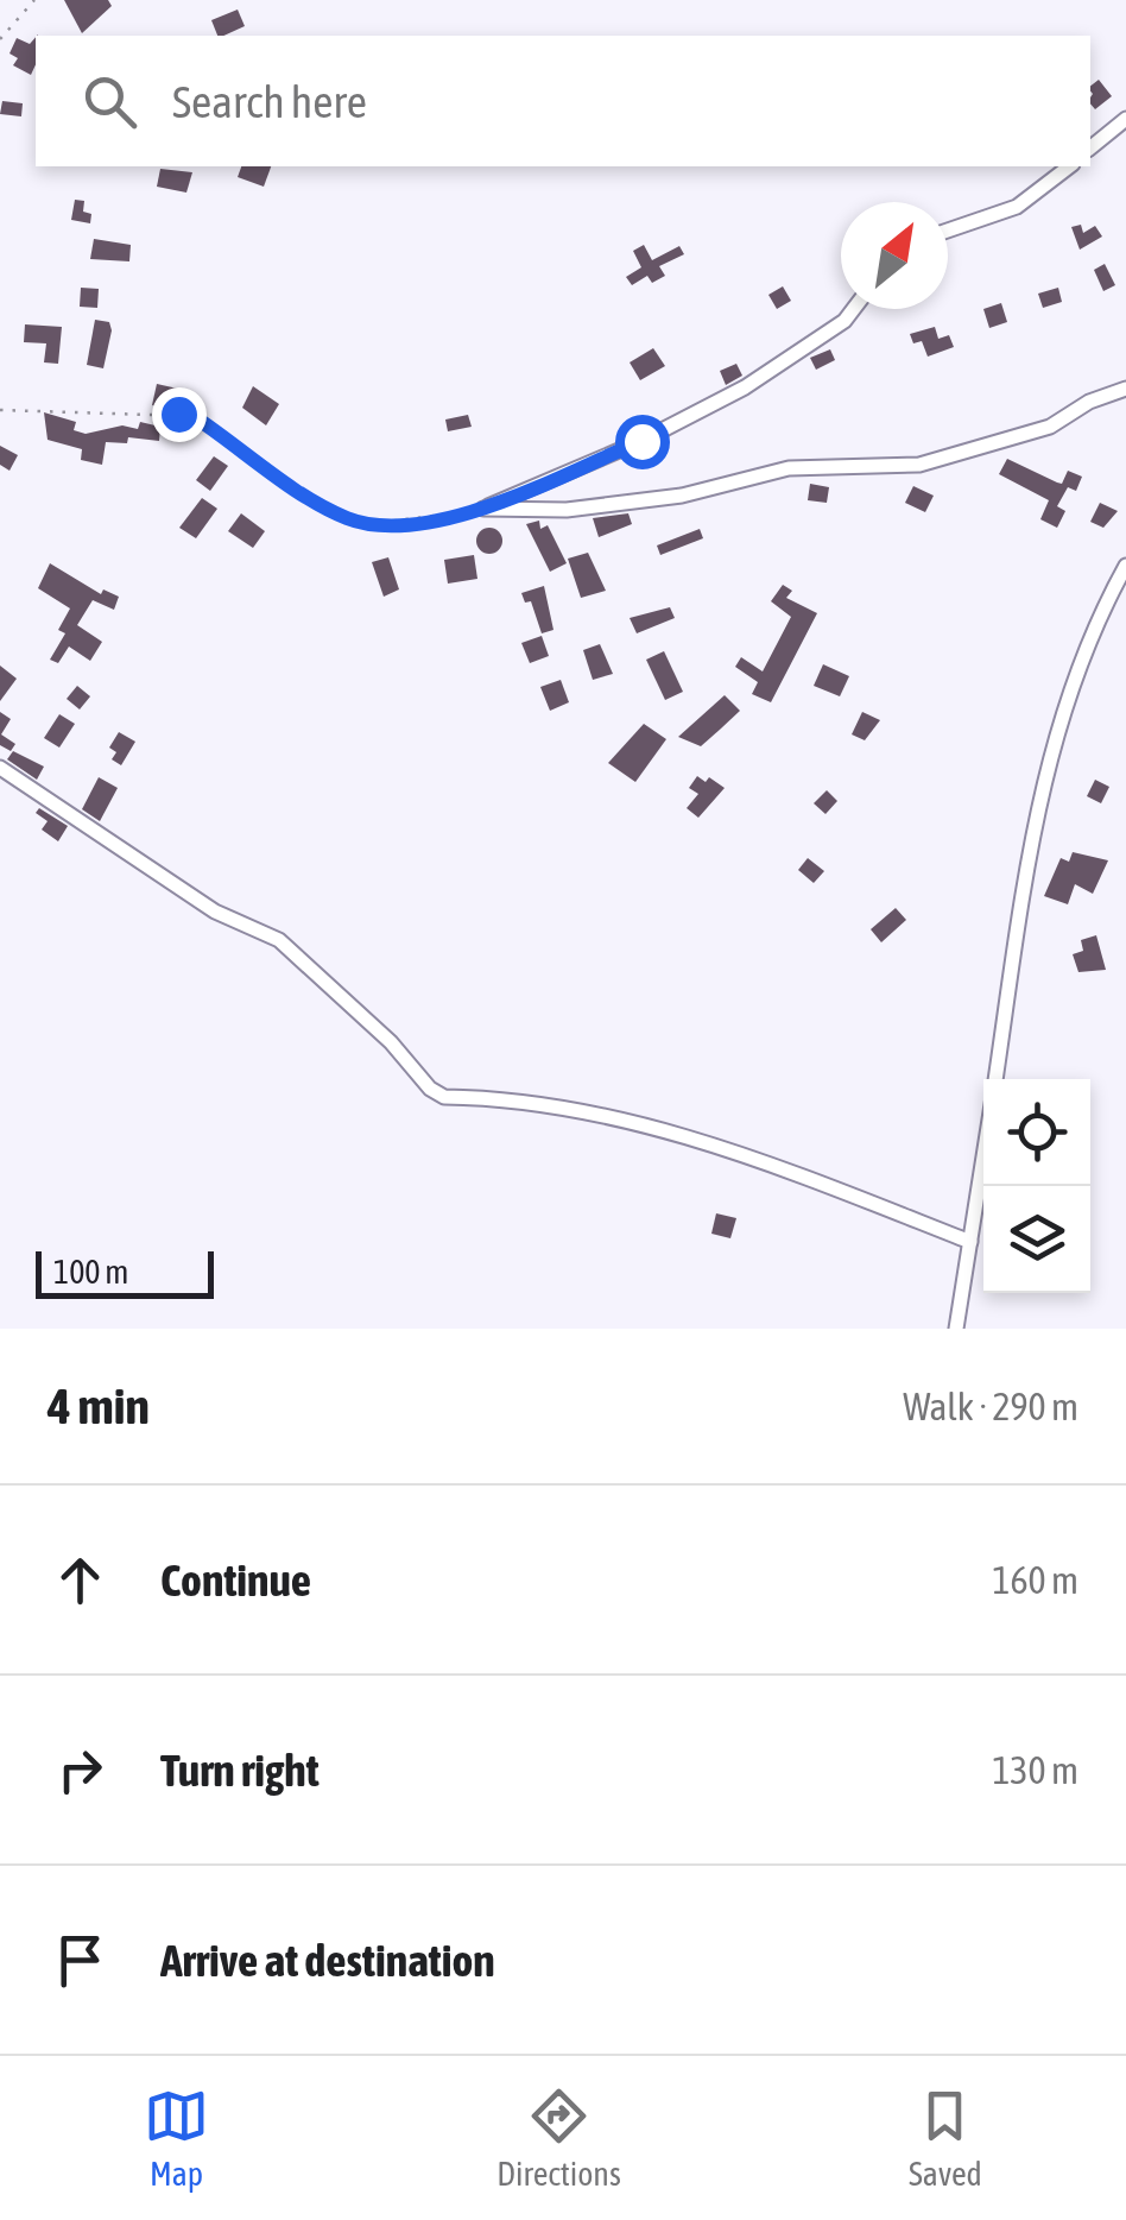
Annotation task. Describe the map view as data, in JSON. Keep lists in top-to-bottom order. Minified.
{"scale_bar":"100 m","north":"top right","page":{"search":"Search here","scale":"100 m","heading":["4 min","Walk · 290 m"],"list":[["Continue","160 m"],["Turn right","130 m"],"Arrive at destination"],"nav":["Map","Directions","Saved"]}}
